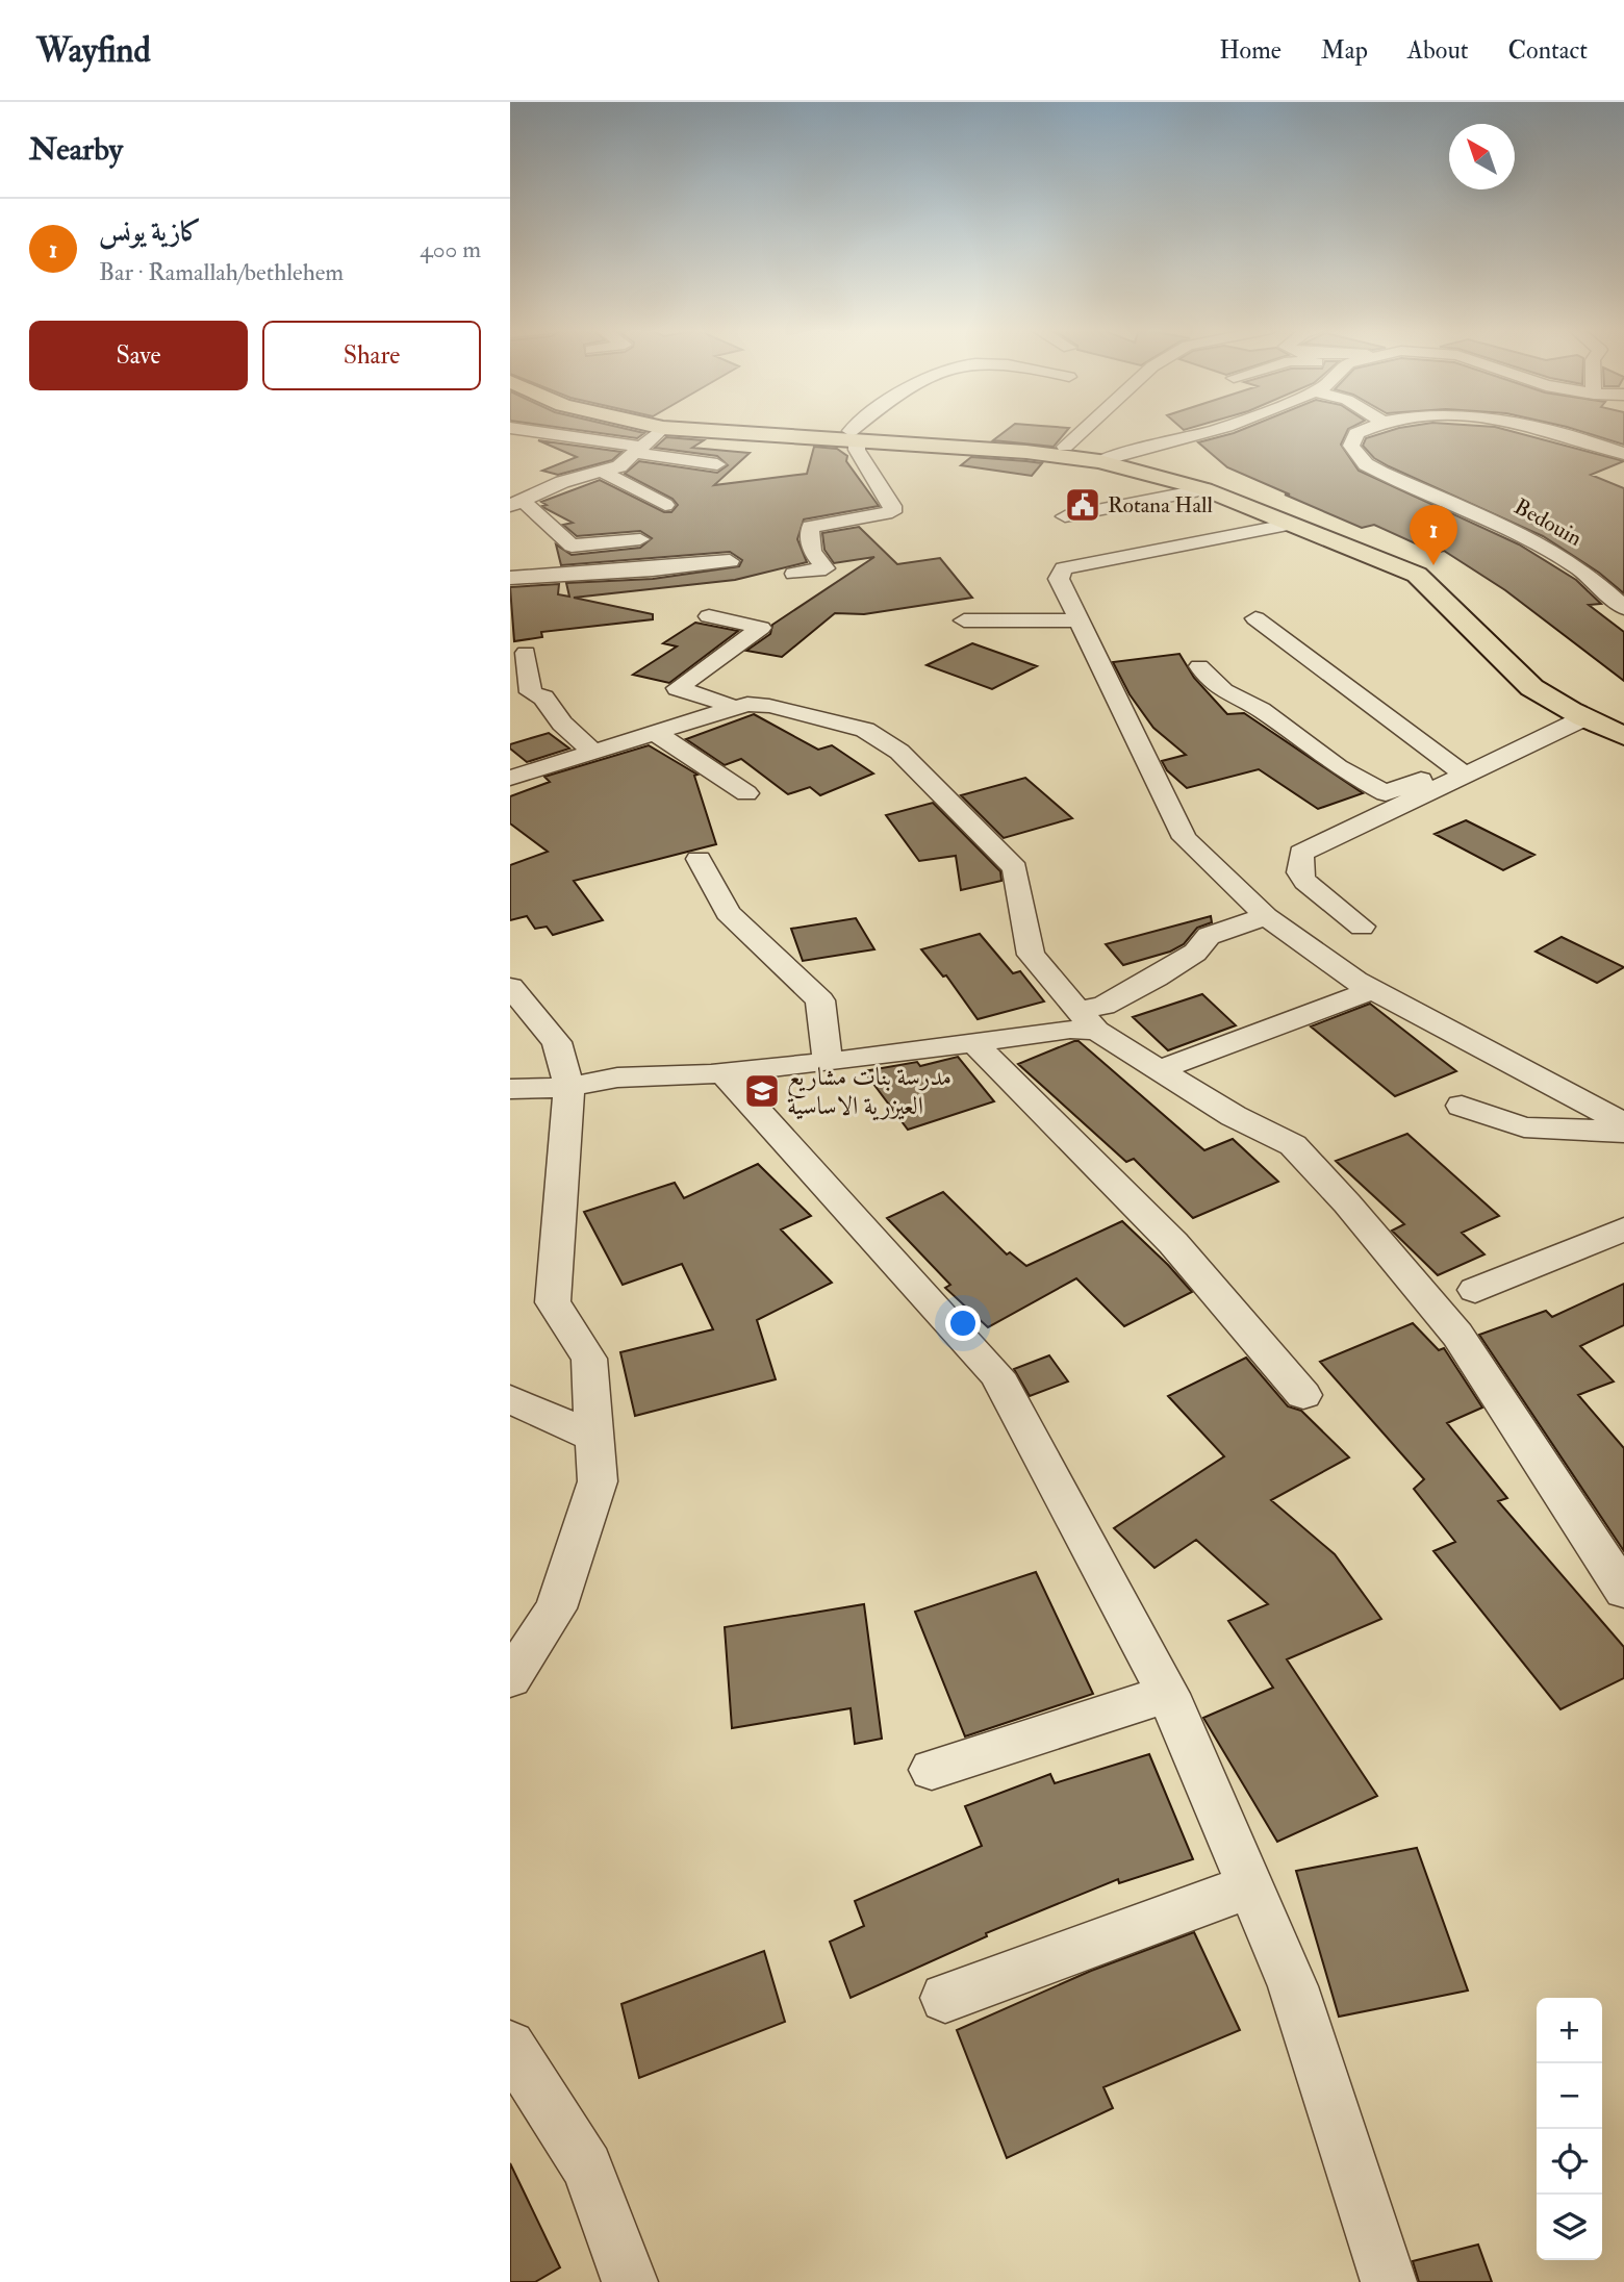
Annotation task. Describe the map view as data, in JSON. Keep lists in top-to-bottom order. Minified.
{"streets":{"street":["Bedouin"]},"places":{"public building":["Rotana Hall"],"school or university":["مدرسة بنات مشاريع العيزرية الاساسية"]},"north":"top left","page":{"header":"Wayfind","nav":["Home","Map","About","Contact"],"heading":"Nearby","list":[{"mark":"1","name":"كازية يونس","note":"Bar · Ramallah/bethlehem","value":"400 m"}],"buttons":["Save","Share"],"pins":"1","map_buttons":["+","−"]}}
